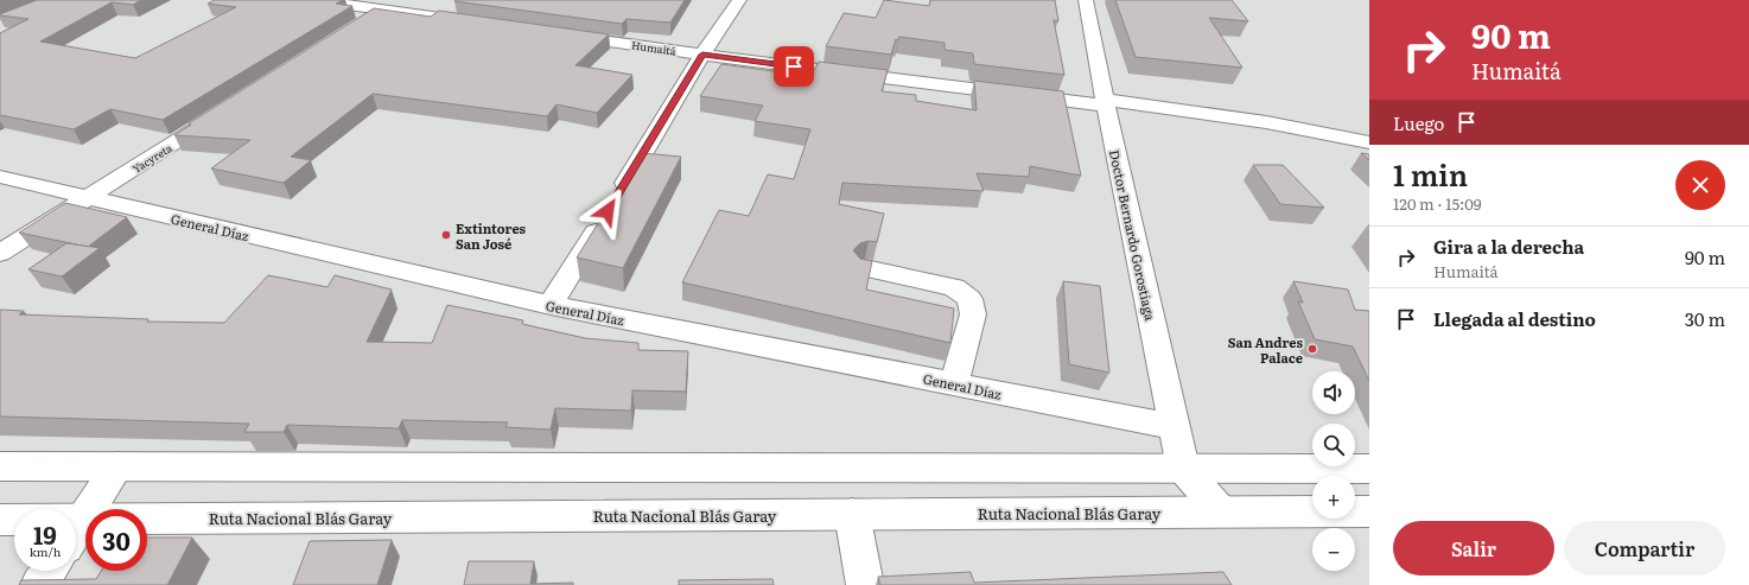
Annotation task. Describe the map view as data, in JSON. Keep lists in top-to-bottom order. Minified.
{"streets":{"main road":["Humaitá","Yacyreta","General Díaz","Doctor Bernardo Gorostiaga","Ruta Nacional Blás Garay"]},"crossings":[["Humaitá","Doctor Bernardo Gorostiaga"],["Yacyreta","General Díaz"],["General Díaz","Doctor Bernardo Gorostiaga"]],"places":["Extintores San José","San Andres Palace"],"page":{"turn":["90 m","Humaitá"],"then":"Luego","heading":["1 min","120 m · 15:09"],"list":[{"name":"Gira a la derecha","note":"Humaitá","value":"90 m"},{"name":"Llegada al destino","value":"30 m"}],"map_buttons":["+","−"],"speed":"19 km/h","limit":"30","buttons":["Salir","Compartir"]}}
